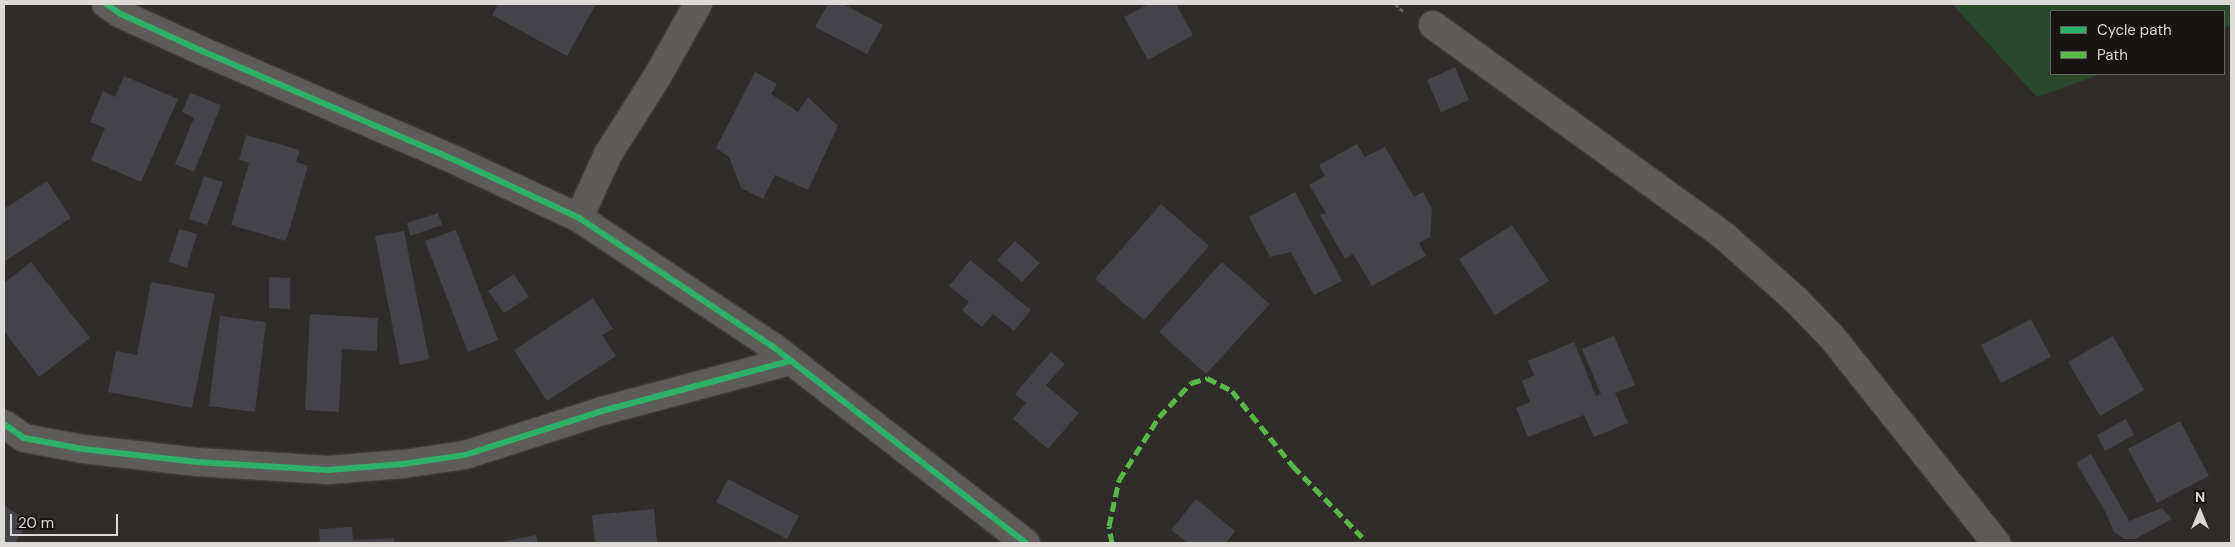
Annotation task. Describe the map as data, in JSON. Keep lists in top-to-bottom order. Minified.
{"legend":["Cycle path","Path"],"scale_bar":"20 m","north":"top"}
